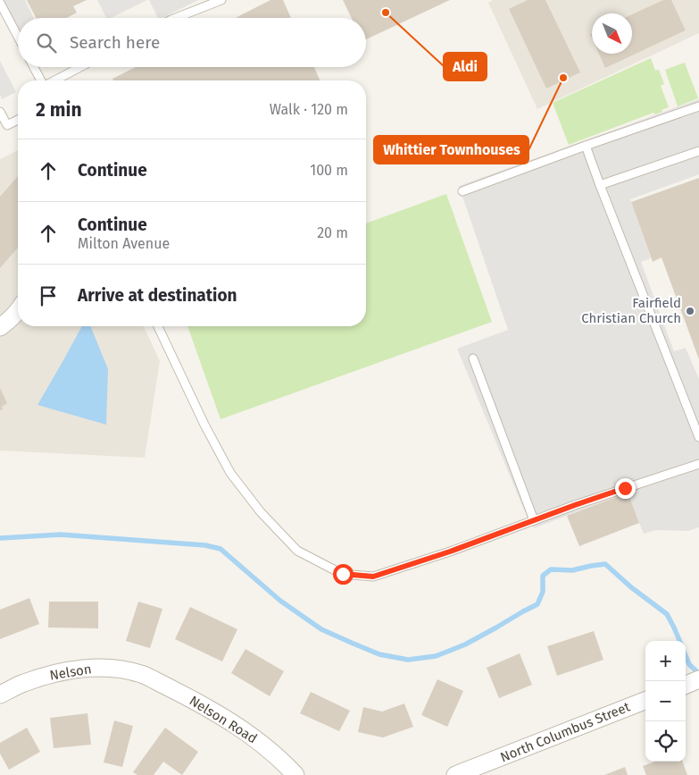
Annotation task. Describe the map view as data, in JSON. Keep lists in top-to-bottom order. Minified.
{"streets":{"street":["Nelson","Nelson Road","North Columbus Street"]},"crossings":[["Nelson","Nelson Road"]],"places":["Aldi","Whittier Townhouses","Fairfield Christian Church"],"north":"bottom right","page":{"search":"Search here","heading":["2 min","Walk · 120 m"],"list":[["Continue","100 m"],["Continue","Milton Avenue","20 m"],"Arrive at destination"],"map_buttons":["+","−"]}}
